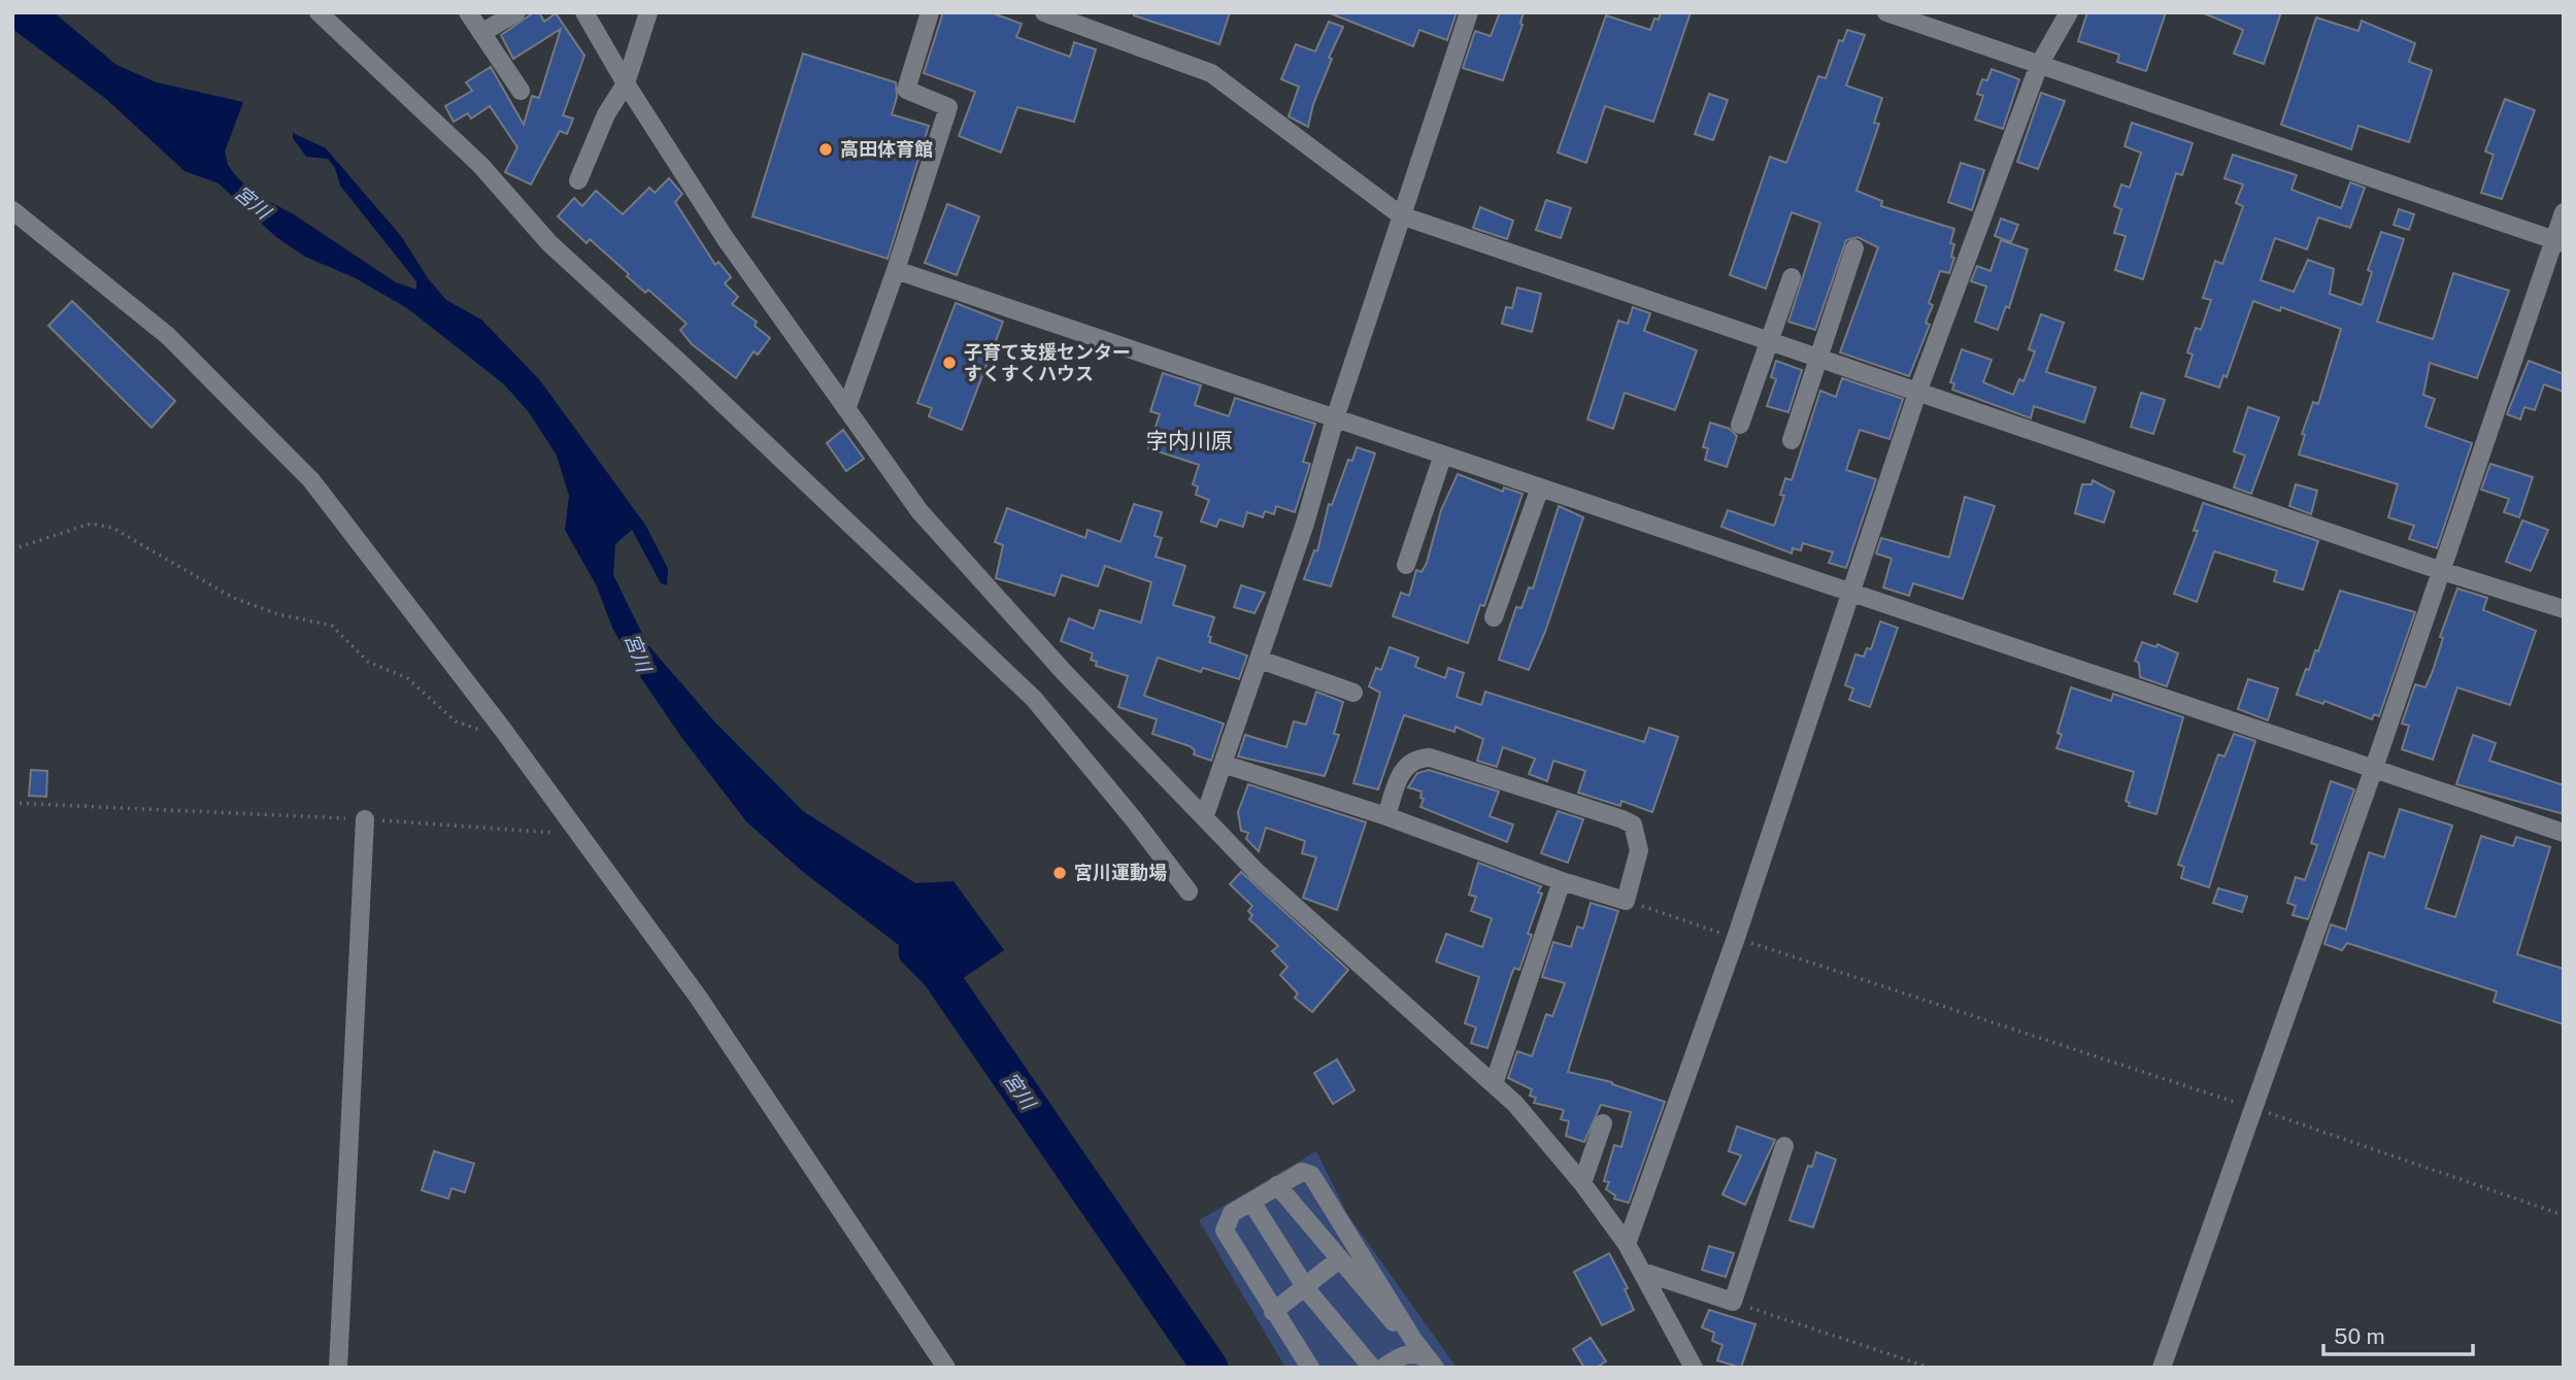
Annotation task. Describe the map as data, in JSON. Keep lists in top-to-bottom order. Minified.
{"districts":["字内川原"],"water":["宮川"],"places":["高田体育館","子育て支援センター すくすくハウス","宮川運動場"],"scale_bar":"50 m"}
